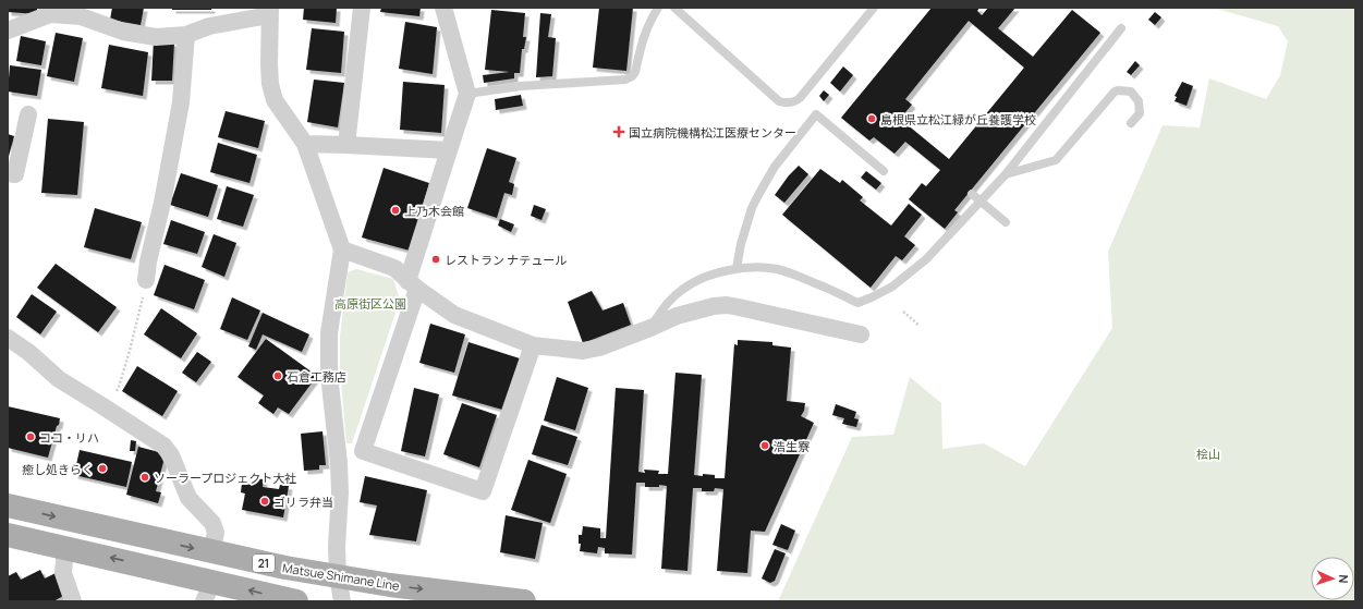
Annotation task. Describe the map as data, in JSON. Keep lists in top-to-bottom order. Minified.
{"streets":{"main road":["21","Matsue Shimane Line"]},"parks":["高原街区公園","桧山"],"places":{"other":["島根県立松江緑が丘養護学校","上乃木会館","レストラン ナテュール","石倉工務店","ココ・リハ","浩生寮","癒し処きらく","ソーラープロジェクト大社","ゴリラ弁当"],"health":["国立病院機構松江医療センター"]},"north":"right"}
